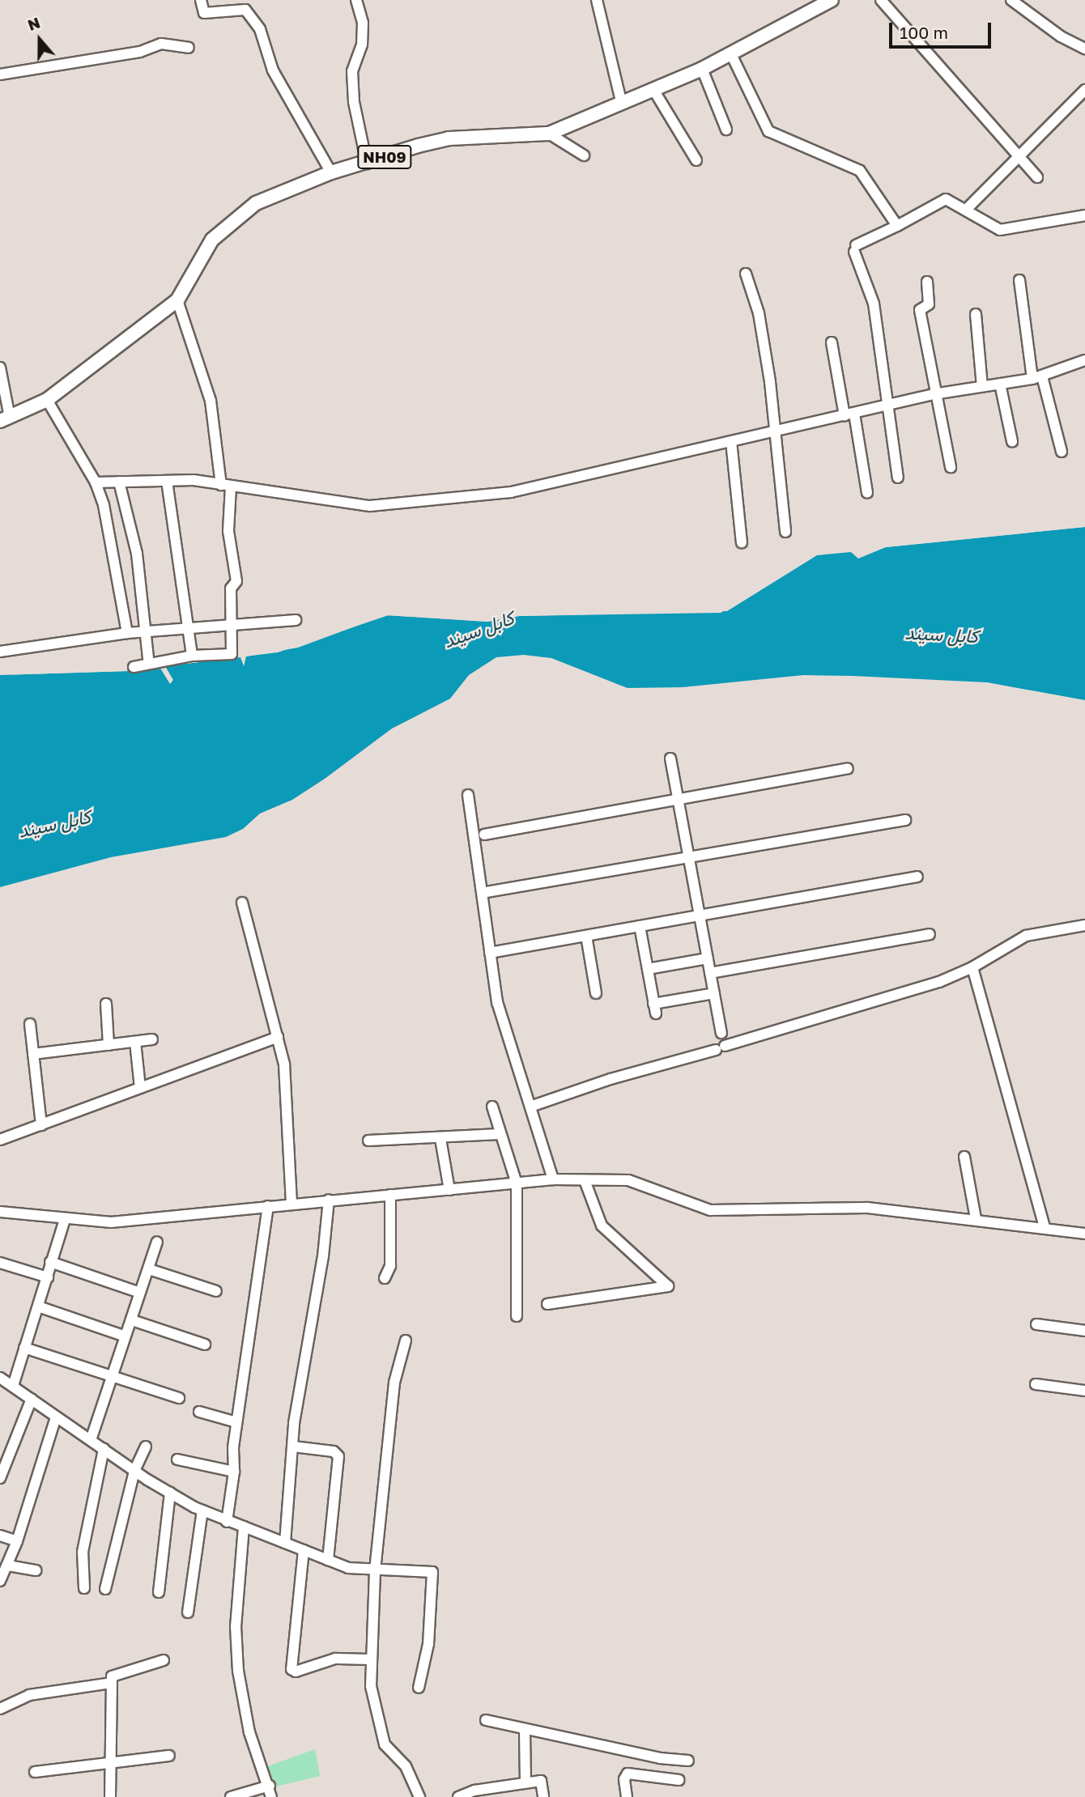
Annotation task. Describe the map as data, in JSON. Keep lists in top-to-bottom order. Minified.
{"streets":{"main road":["NH09"]},"water":["کابل سيند"],"scale_bar":"100 m","north":"top"}
